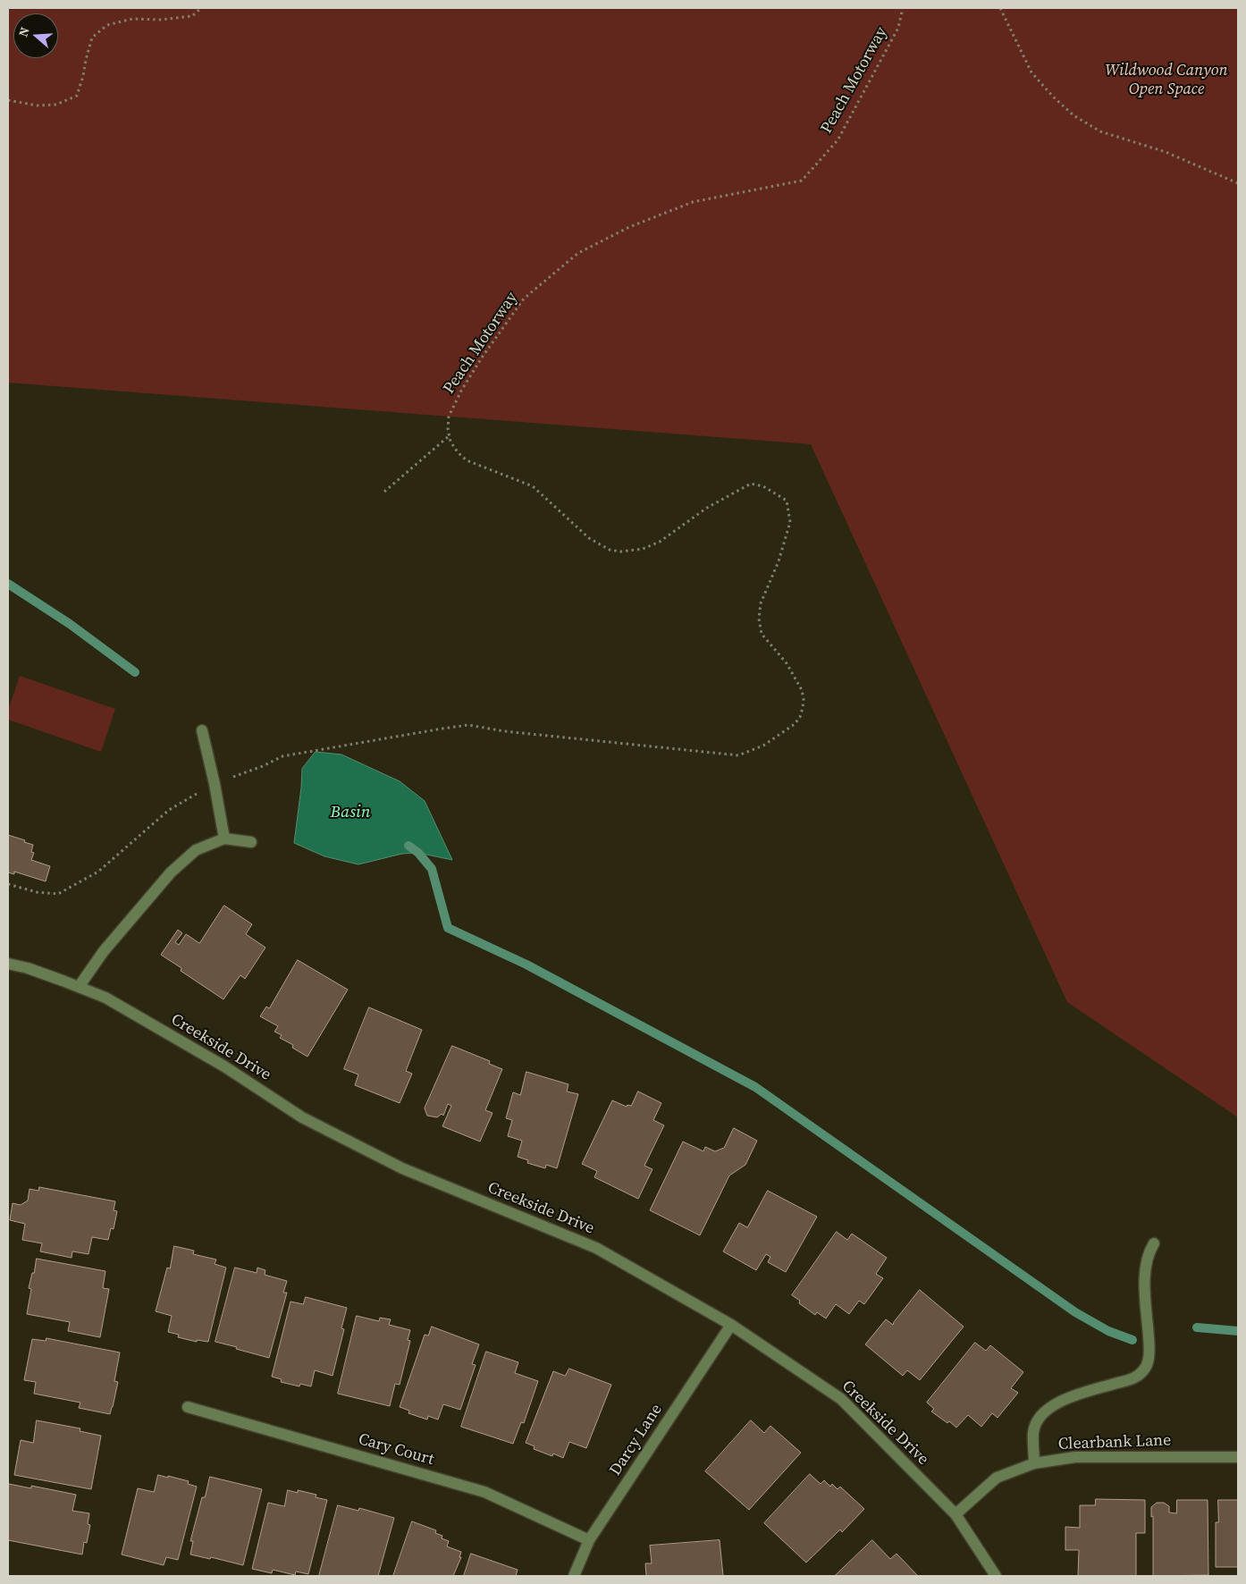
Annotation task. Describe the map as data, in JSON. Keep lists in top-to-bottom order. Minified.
{"streets":{"street":["Creekside Drive","Darcy Lane","Clearbank Lane","Cary Court"],"path":["Peach Motorway"]},"crossings":[["Creekside Drive","Darcy Lane"],["Creekside Drive","Clearbank Lane"],["Darcy Lane","Cary Court"]],"water":["Basin"],"parks":["Wildwood Canyon Open Space"],"north":"left"}
